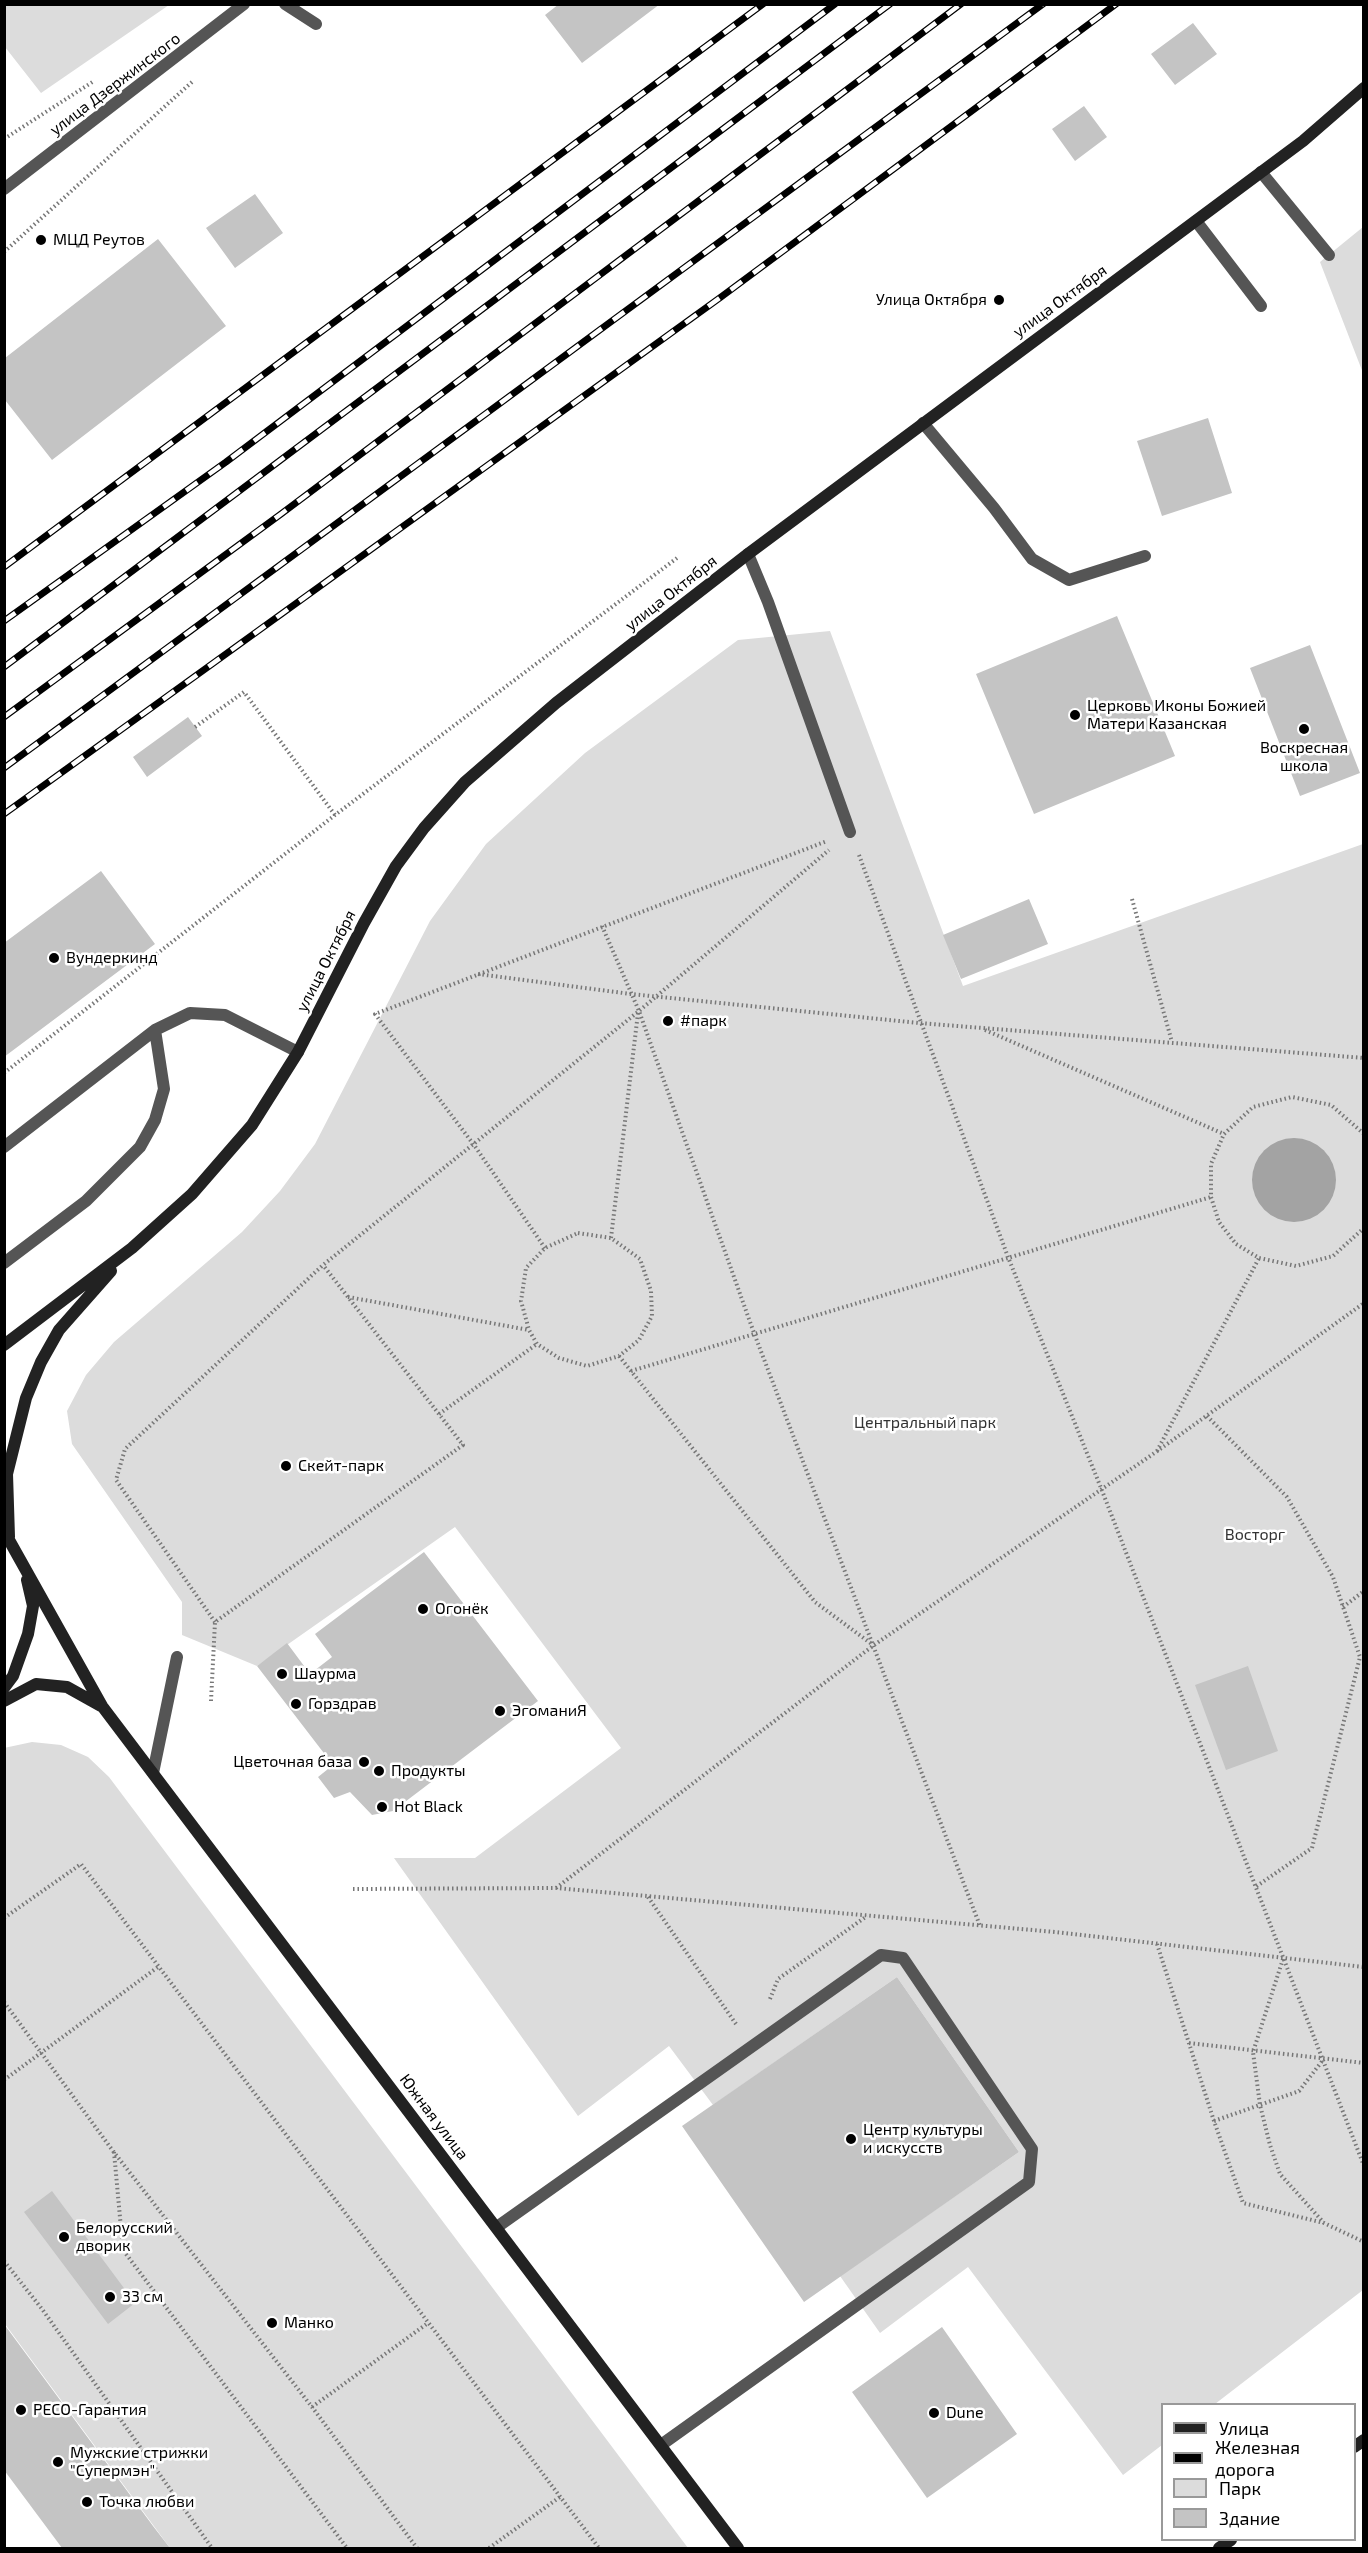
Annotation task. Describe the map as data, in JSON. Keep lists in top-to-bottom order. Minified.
{"streets":{"street":["улица Дзержинского","улица Октября","Южная улица"]},"crossings":[["улица Октября","Южная улица"]],"parks":["Центральный парк","Восторг"],"places":["МЦД Реутов","Улица Октября","Церковь Иконы Божией Матери Казанская","Воскресная школа","Вундеркинд","#парк","Скейт-парк","Огонёк","Шаурма","Горздрав","ЭгоманиЯ","Цветочная база","Продукты","Hot Black","Центр культуры и искусств","Белорусский дворик","33 см","Манко","РЕСО-Гарантия","Dune","Мужские стрижки \"Супермэн\"","Точка любви"],"legend":["Улица","Железная дорога","Парк","Здание"]}
